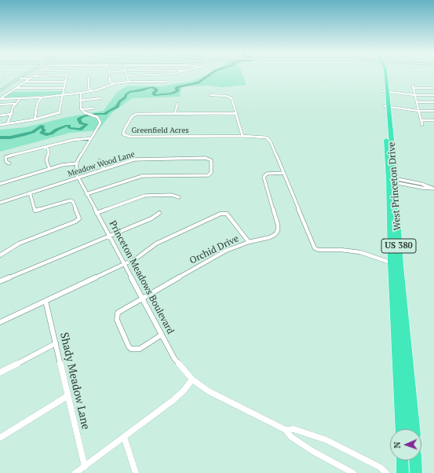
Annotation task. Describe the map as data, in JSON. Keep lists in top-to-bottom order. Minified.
{"streets":{"highway":["West Princeton Drive","US 380"],"street":["Greenfield Acres","Meadow Wood Lane","Orchid Drive","Princeton Meadows Boulevard","Shady Meadow Lane"]},"crossings":[["Greenfield Acres","Orchid Drive"],["Meadow Wood Lane","Princeton Meadows Boulevard"],["Orchid Drive","Princeton Meadows Boulevard"]],"north":"left"}
